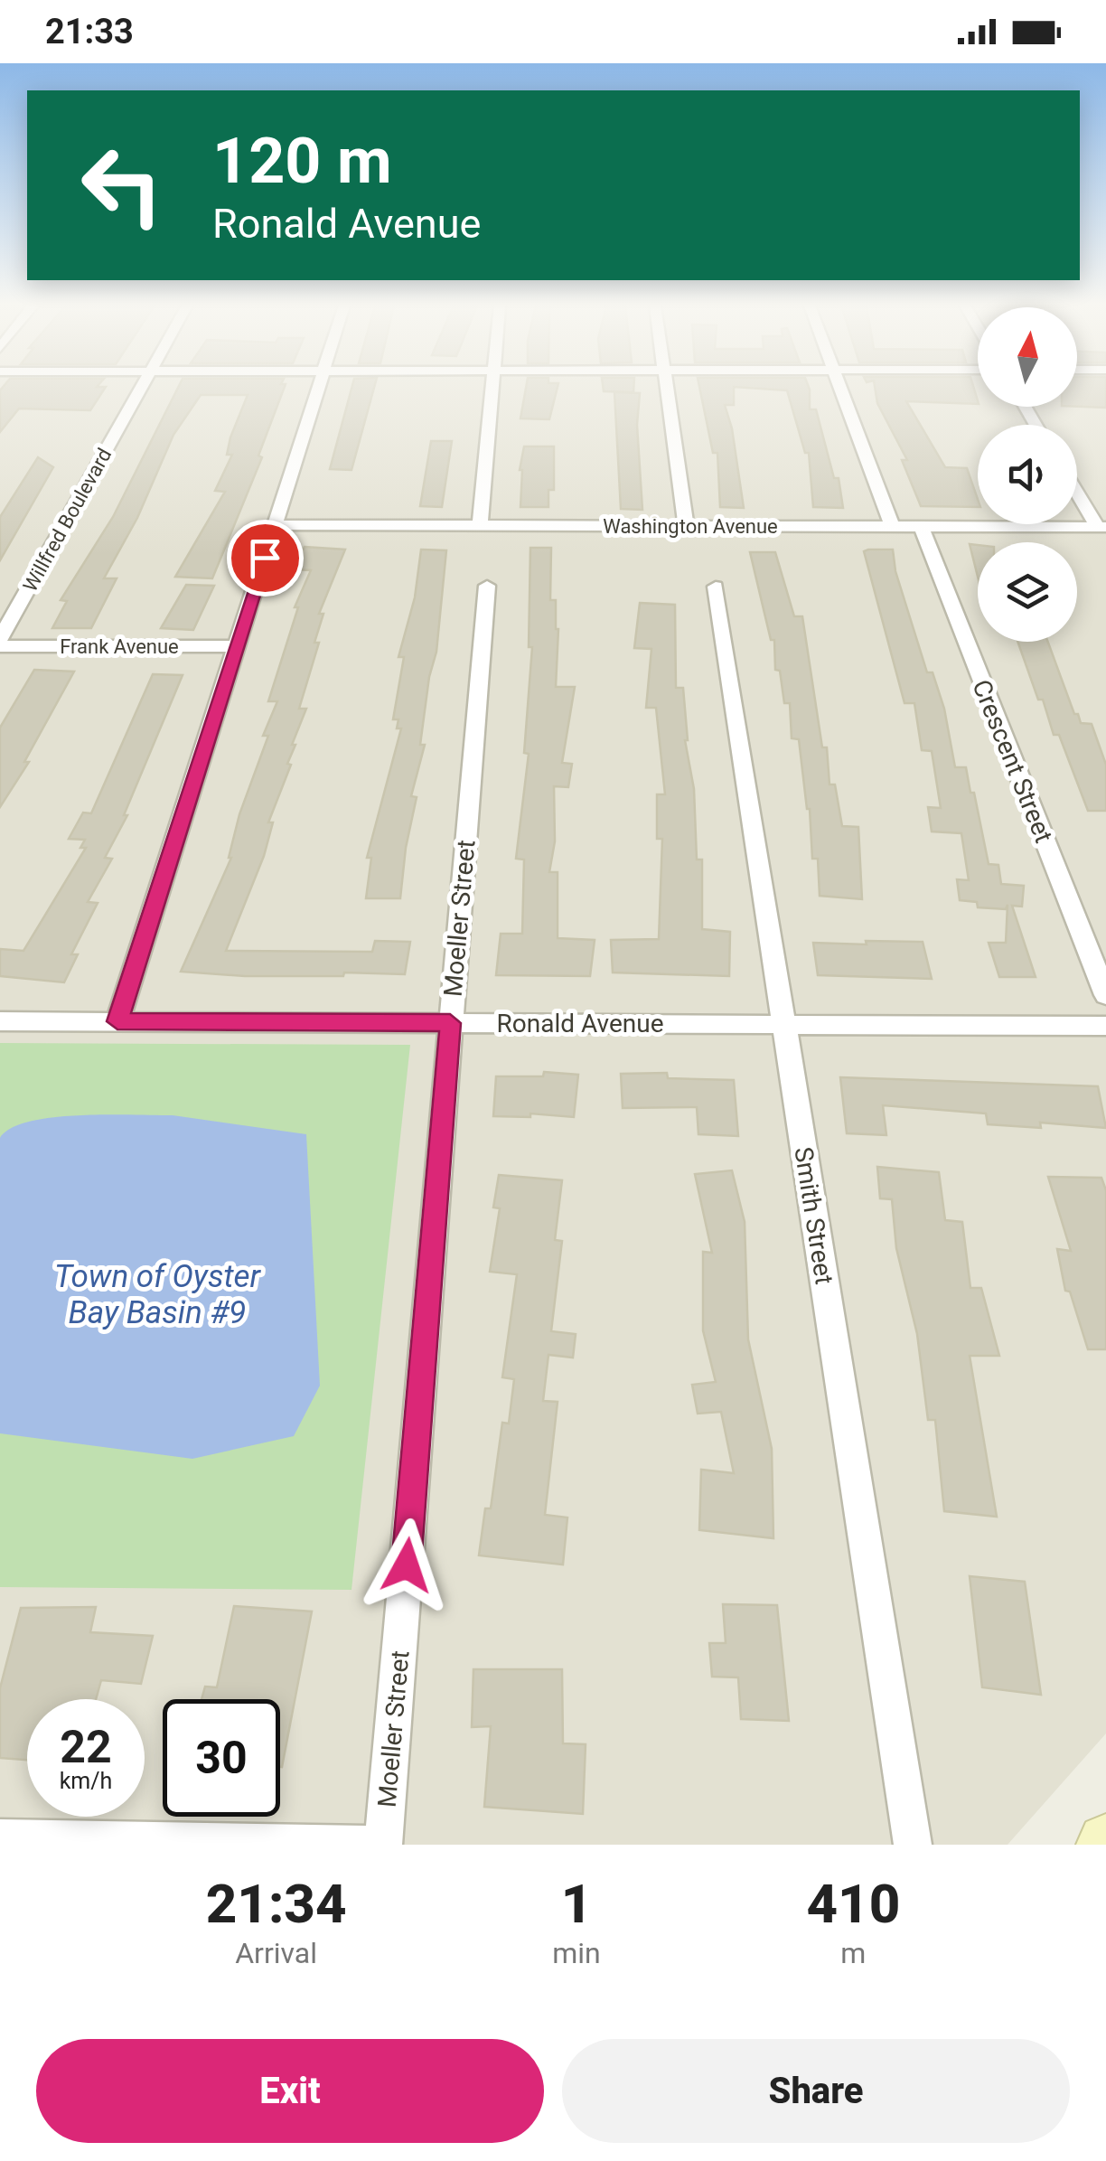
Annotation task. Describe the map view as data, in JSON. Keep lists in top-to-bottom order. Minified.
{"streets":{"street":["Willfred Boulevard","Washington Avenue","Frank Avenue","Crescent Street","Moeller Street","Ronald Avenue","Smith Street"]},"crossings":[["Willfred Boulevard","Frank Avenue"],["Washington Avenue","Crescent Street"],["Moeller Street","Ronald Avenue"],["Ronald Avenue","Smith Street"]],"water":["Town of Oyster Bay Basin #9"],"north":"top","page":{"status":"21:33","turn":["120 m","Ronald Avenue"],"speed":"22 km/h","limit":"30","eta":["21:34","Arrival","1","min","410","m"],"buttons":["Exit","Share"]}}
